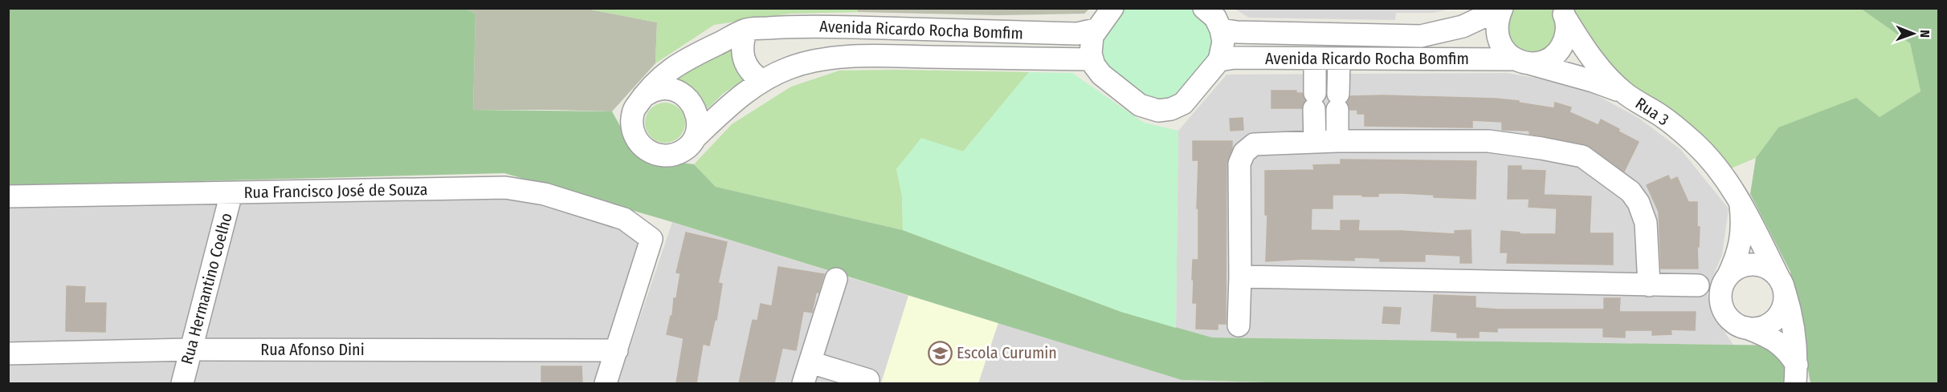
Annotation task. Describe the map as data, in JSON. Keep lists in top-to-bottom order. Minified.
{"streets":{"street":["Avenida Ricardo Rocha Bomfim","Rua 3","Rua Francisco José de Souza","Rua Hermantino Coelho","Rua Afonso Dini"]},"crossings":[["Avenida Ricardo Rocha Bomfim","Rua 3"],["Rua Francisco José de Souza","Rua Hermantino Coelho"],["Rua Francisco José de Souza","Rua Afonso Dini"],["Rua Hermantino Coelho","Rua Afonso Dini"]],"places":{"school or university":["Escola Curumin"]},"north":"right"}
